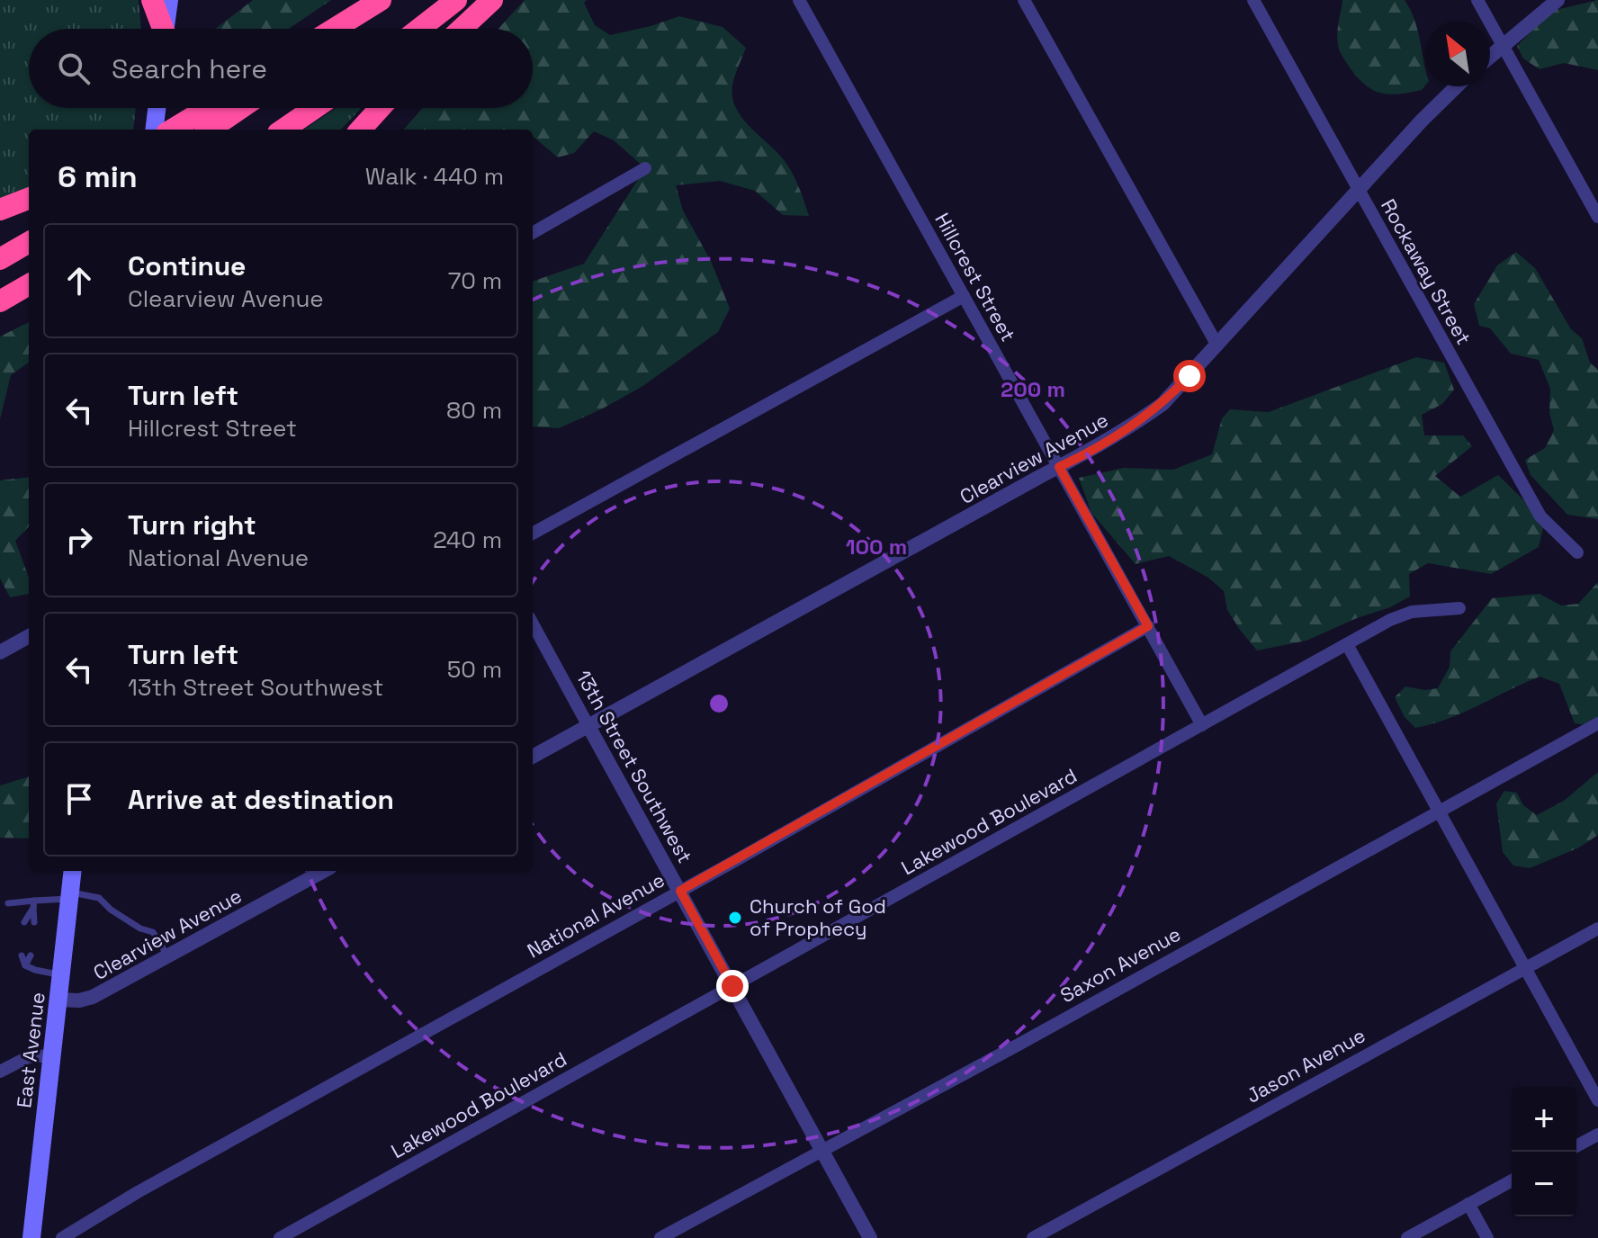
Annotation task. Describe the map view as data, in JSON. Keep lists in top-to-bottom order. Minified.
{"streets":{"main road":["East Avenue"],"street":["Rockaway Street","Hillcrest Street","Clearview Avenue","13th Street Southwest","Lakewood Boulevard","National Avenue","Saxon Avenue","Jason Avenue"]},"crossings":[["Rockaway Street","Clearview Avenue"],["Hillcrest Street","Clearview Avenue"],["Hillcrest Street","Lakewood Boulevard"],["Hillcrest Street","National Avenue"],["Clearview Avenue","13th Street Southwest"],["Clearview Avenue","East Avenue"],["13th Street Southwest","Lakewood Boulevard"],["13th Street Southwest","National Avenue"],["13th Street Southwest","Saxon Avenue"]],"places":["Church of God of Prophecy"],"north":"top left","page":{"search":"Search here","heading":["6 min","Walk · 440 m"],"list":[["Continue","Clearview Avenue","70 m"],["Turn left","Hillcrest Street","80 m"],["Turn right","National Avenue","240 m"],["Turn left","13th Street Southwest","50 m"],"Arrive at destination"],"map_buttons":["+","−"]},"rings":["200 m","100 m"]}
